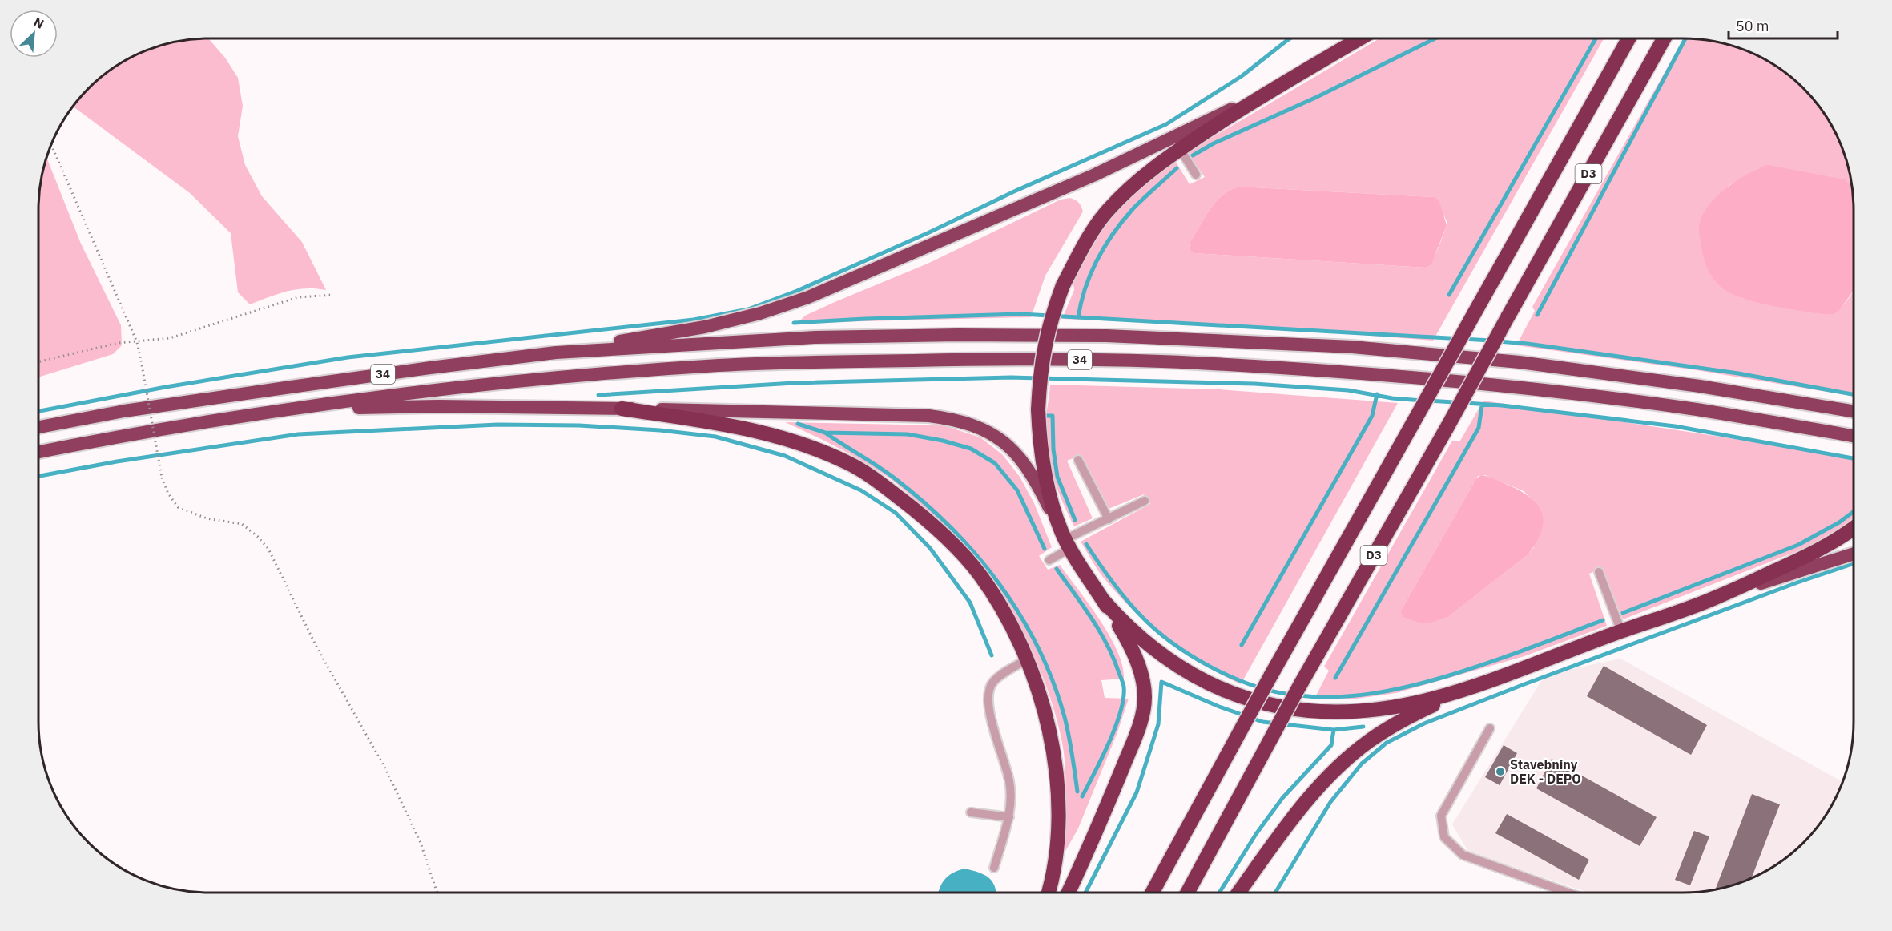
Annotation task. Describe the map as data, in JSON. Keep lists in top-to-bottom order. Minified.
{"streets":{"highway":["D3","34"]},"places":["Stavebniny DEK - DEPO"],"scale_bar":"50 m","north":"top right"}
